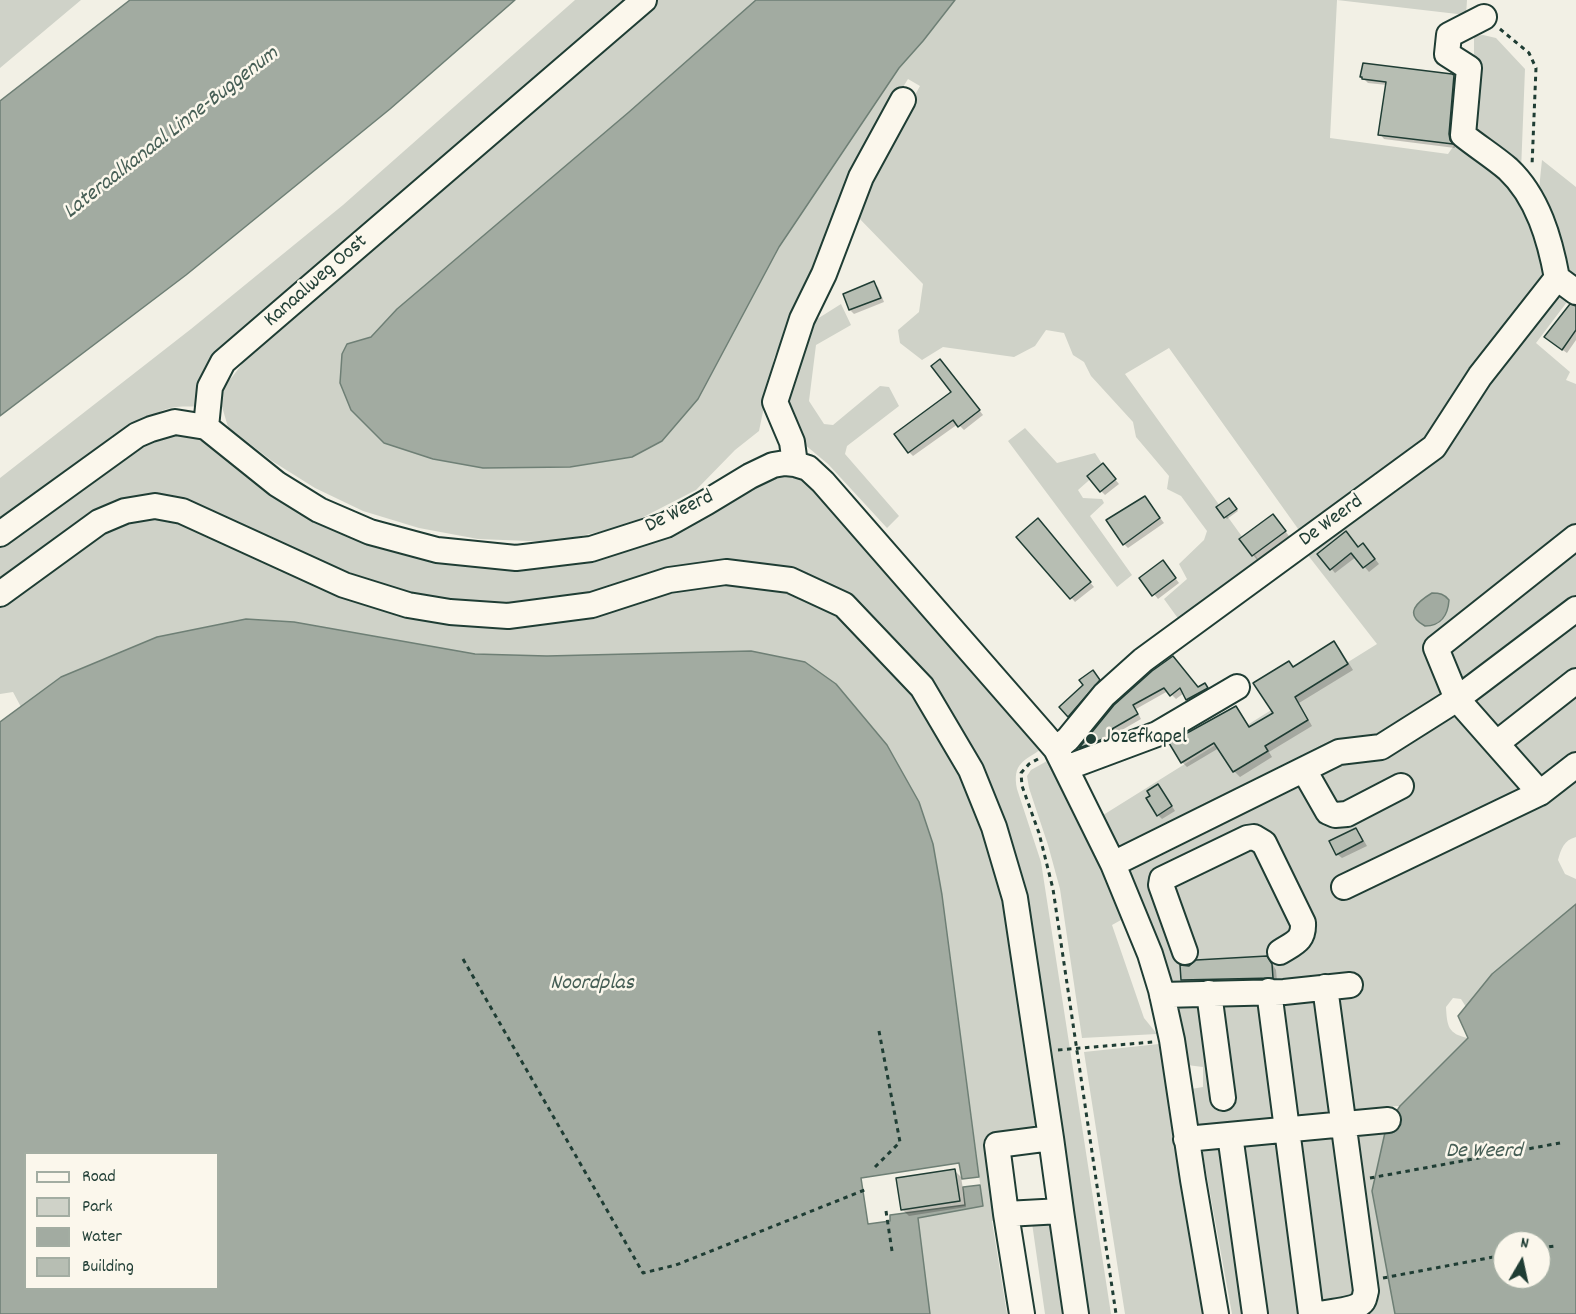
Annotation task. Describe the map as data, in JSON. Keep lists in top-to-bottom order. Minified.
{"streets":{"street":["Kanaalweg Oost","De Weerd"]},"crossings":[["Kanaalweg Oost","De Weerd"]],"water":["Lateraalkanaal Linne-Buggenum","Noordplas","De Weerd"],"places":["Jozefkapel"],"legend":["Road","Park","Water","Building"],"north":"top"}
